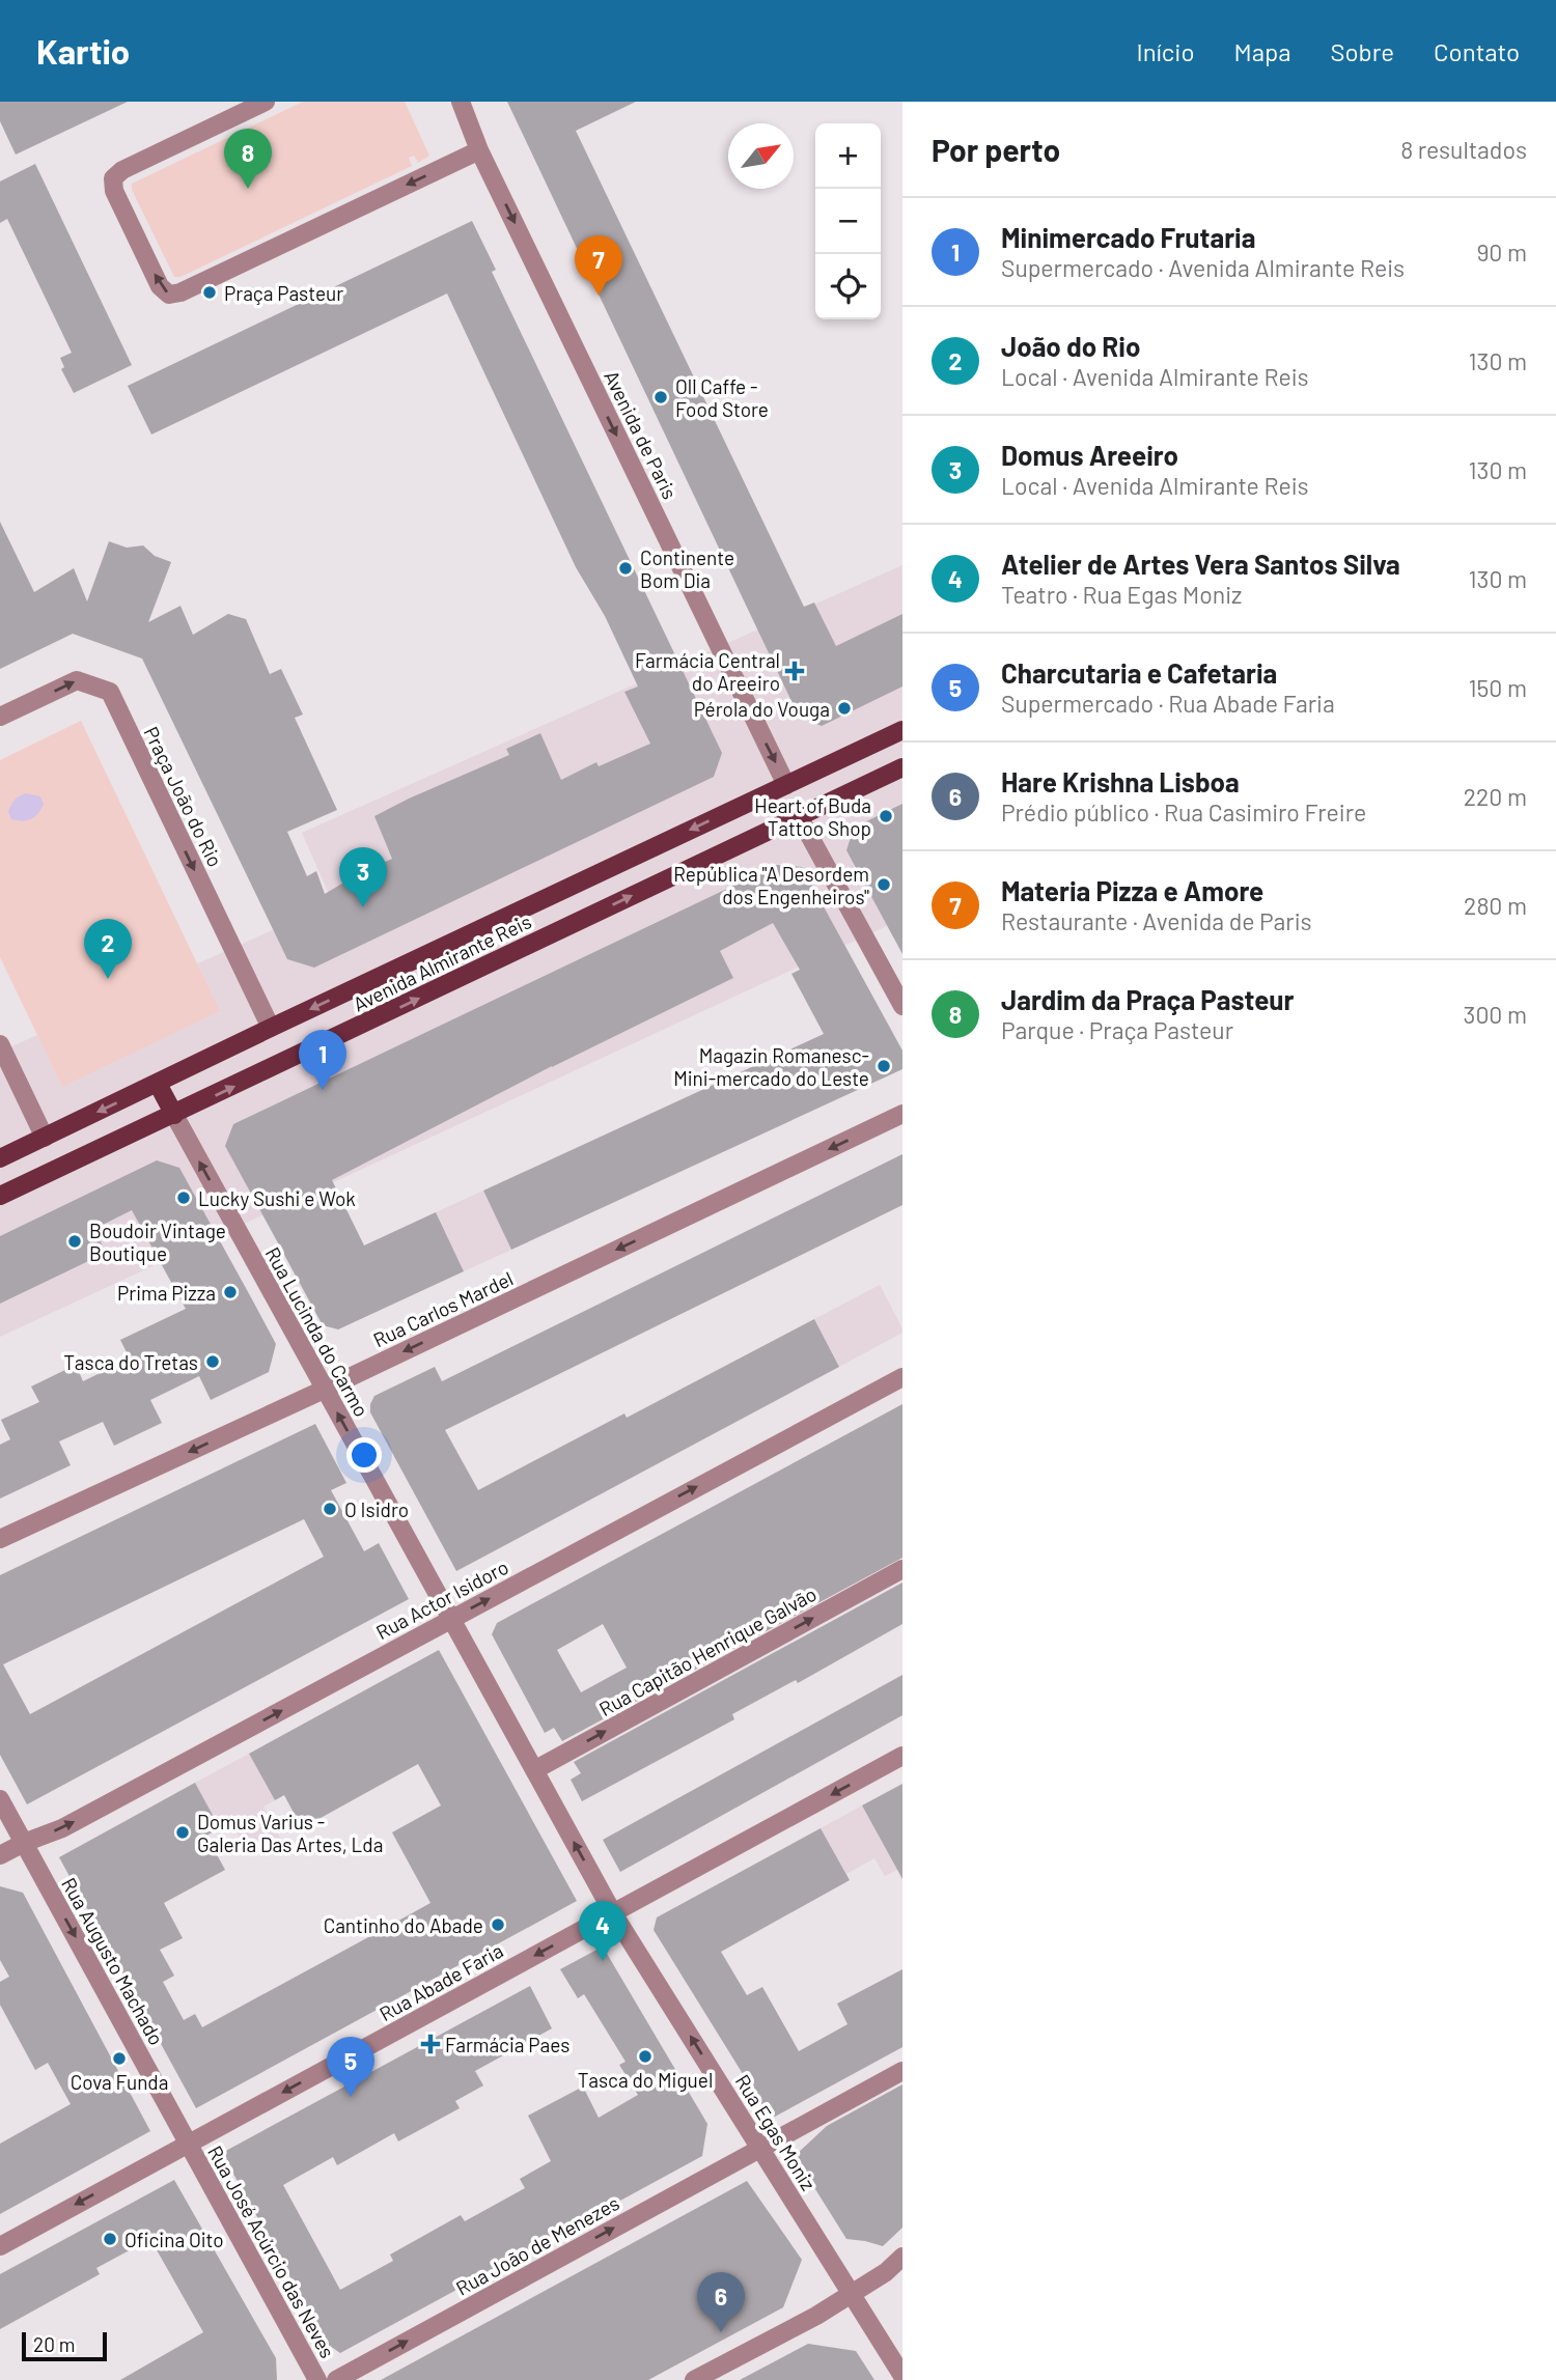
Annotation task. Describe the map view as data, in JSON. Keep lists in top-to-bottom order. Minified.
{"streets":{"main road":["Avenida Almirante Reis"],"street":["Avenida de Paris","Praça João do Rio","Rua Carlos Mardel","Rua Lucinda do Carmo","Rua Actor Isidoro","Rua Capitão Henrique Galvão","Rua Augusto Machado","Rua Abade Faria","Rua Egas Moniz","Rua João de Menezes","Rua José Acúrcio das Neves"]},"crossings":[["Avenida de Paris","Avenida Almirante Reis"],["Praça João do Rio","Avenida Almirante Reis"],["Avenida Almirante Reis","Rua Lucinda do Carmo"],["Rua Carlos Mardel","Rua Lucinda do Carmo"],["Rua Lucinda do Carmo","Rua Actor Isidoro"],["Rua Lucinda do Carmo","Rua Capitão Henrique Galvão"],["Rua Lucinda do Carmo","Rua Abade Faria"],["Rua Lucinda do Carmo","Rua Egas Moniz"],["Rua Actor Isidoro","Rua Augusto Machado"],["Rua Augusto Machado","Rua Abade Faria"],["Rua Augusto Machado","Rua José Acúrcio das Neves"],["Rua Abade Faria","Rua Egas Moniz"],["Rua Abade Faria","Rua José Acúrcio das Neves"],["Rua Egas Moniz","Rua João de Menezes"]],"one_way":["Avenida de Paris","Praça João do Rio","Rua Carlos Mardel","Rua Lucinda do Carmo","Rua Actor Isidoro","Rua Capitão Henrique Galvão","Rua Augusto Machado","Rua Abade Faria","Rua Egas Moniz","Rua João de Menezes"],"places":{"other":["Praça Pasteur","Oll Caffe - Food Store","Continente Bom Dia","Pérola do Vouga","Heart of Buda Tattoo Shop","República \"A Desordem dos Engenheiros\"","Magazin Romanesc- Mini-mercado do Leste","Lucky Sushi e Wok","Boudoir Vintage Boutique","Prima Pizza","Tasca do Tretas","O Isidro","Domus Varius - Galeria Das Artes, Lda","Cantinho do Abade","Tasca do Miguel","Cova Funda","Oficina Oito"],"health":["Farmácia Central do Areeiro","Farmácia Paes"]},"scale_bar":"20 m","north":"top right","page":{"header":"Kartio","nav":["Início","Mapa","Sobre","Contato"],"heading":["Por perto","8 resultados"],"map_buttons":["+","−"],"pins":["8","7","3","2","1","4","5","6"],"list":[{"mark":"1","name":"Minimercado Frutaria","note":"Supermercado · Avenida Almirante Reis","value":"90 m"},{"mark":"2","name":"João do Rio","note":"Local · Avenida Almirante Reis","value":"130 m"},{"mark":"3","name":"Domus Areeiro","note":"Local · Avenida Almirante Reis","value":"130 m"},{"mark":"4","name":"Atelier de Artes Vera Santos Silva","note":"Teatro · Rua Egas Moniz","value":"130 m"},{"mark":"5","name":"Charcutaria e Cafetaria","note":"Supermercado · Rua Abade Faria","value":"150 m"},{"mark":"6","name":"Hare Krishna Lisboa","note":"Prédio público · Rua Casimiro Freire","value":"220 m"},{"mark":"7","name":"Materia Pizza e Amore","note":"Restaurante · Avenida de Paris","value":"280 m"},{"mark":"8","name":"Jardim da Praça Pasteur","note":"Parque · Praça Pasteur","value":"300 m"}],"scale":"20 m"}}
